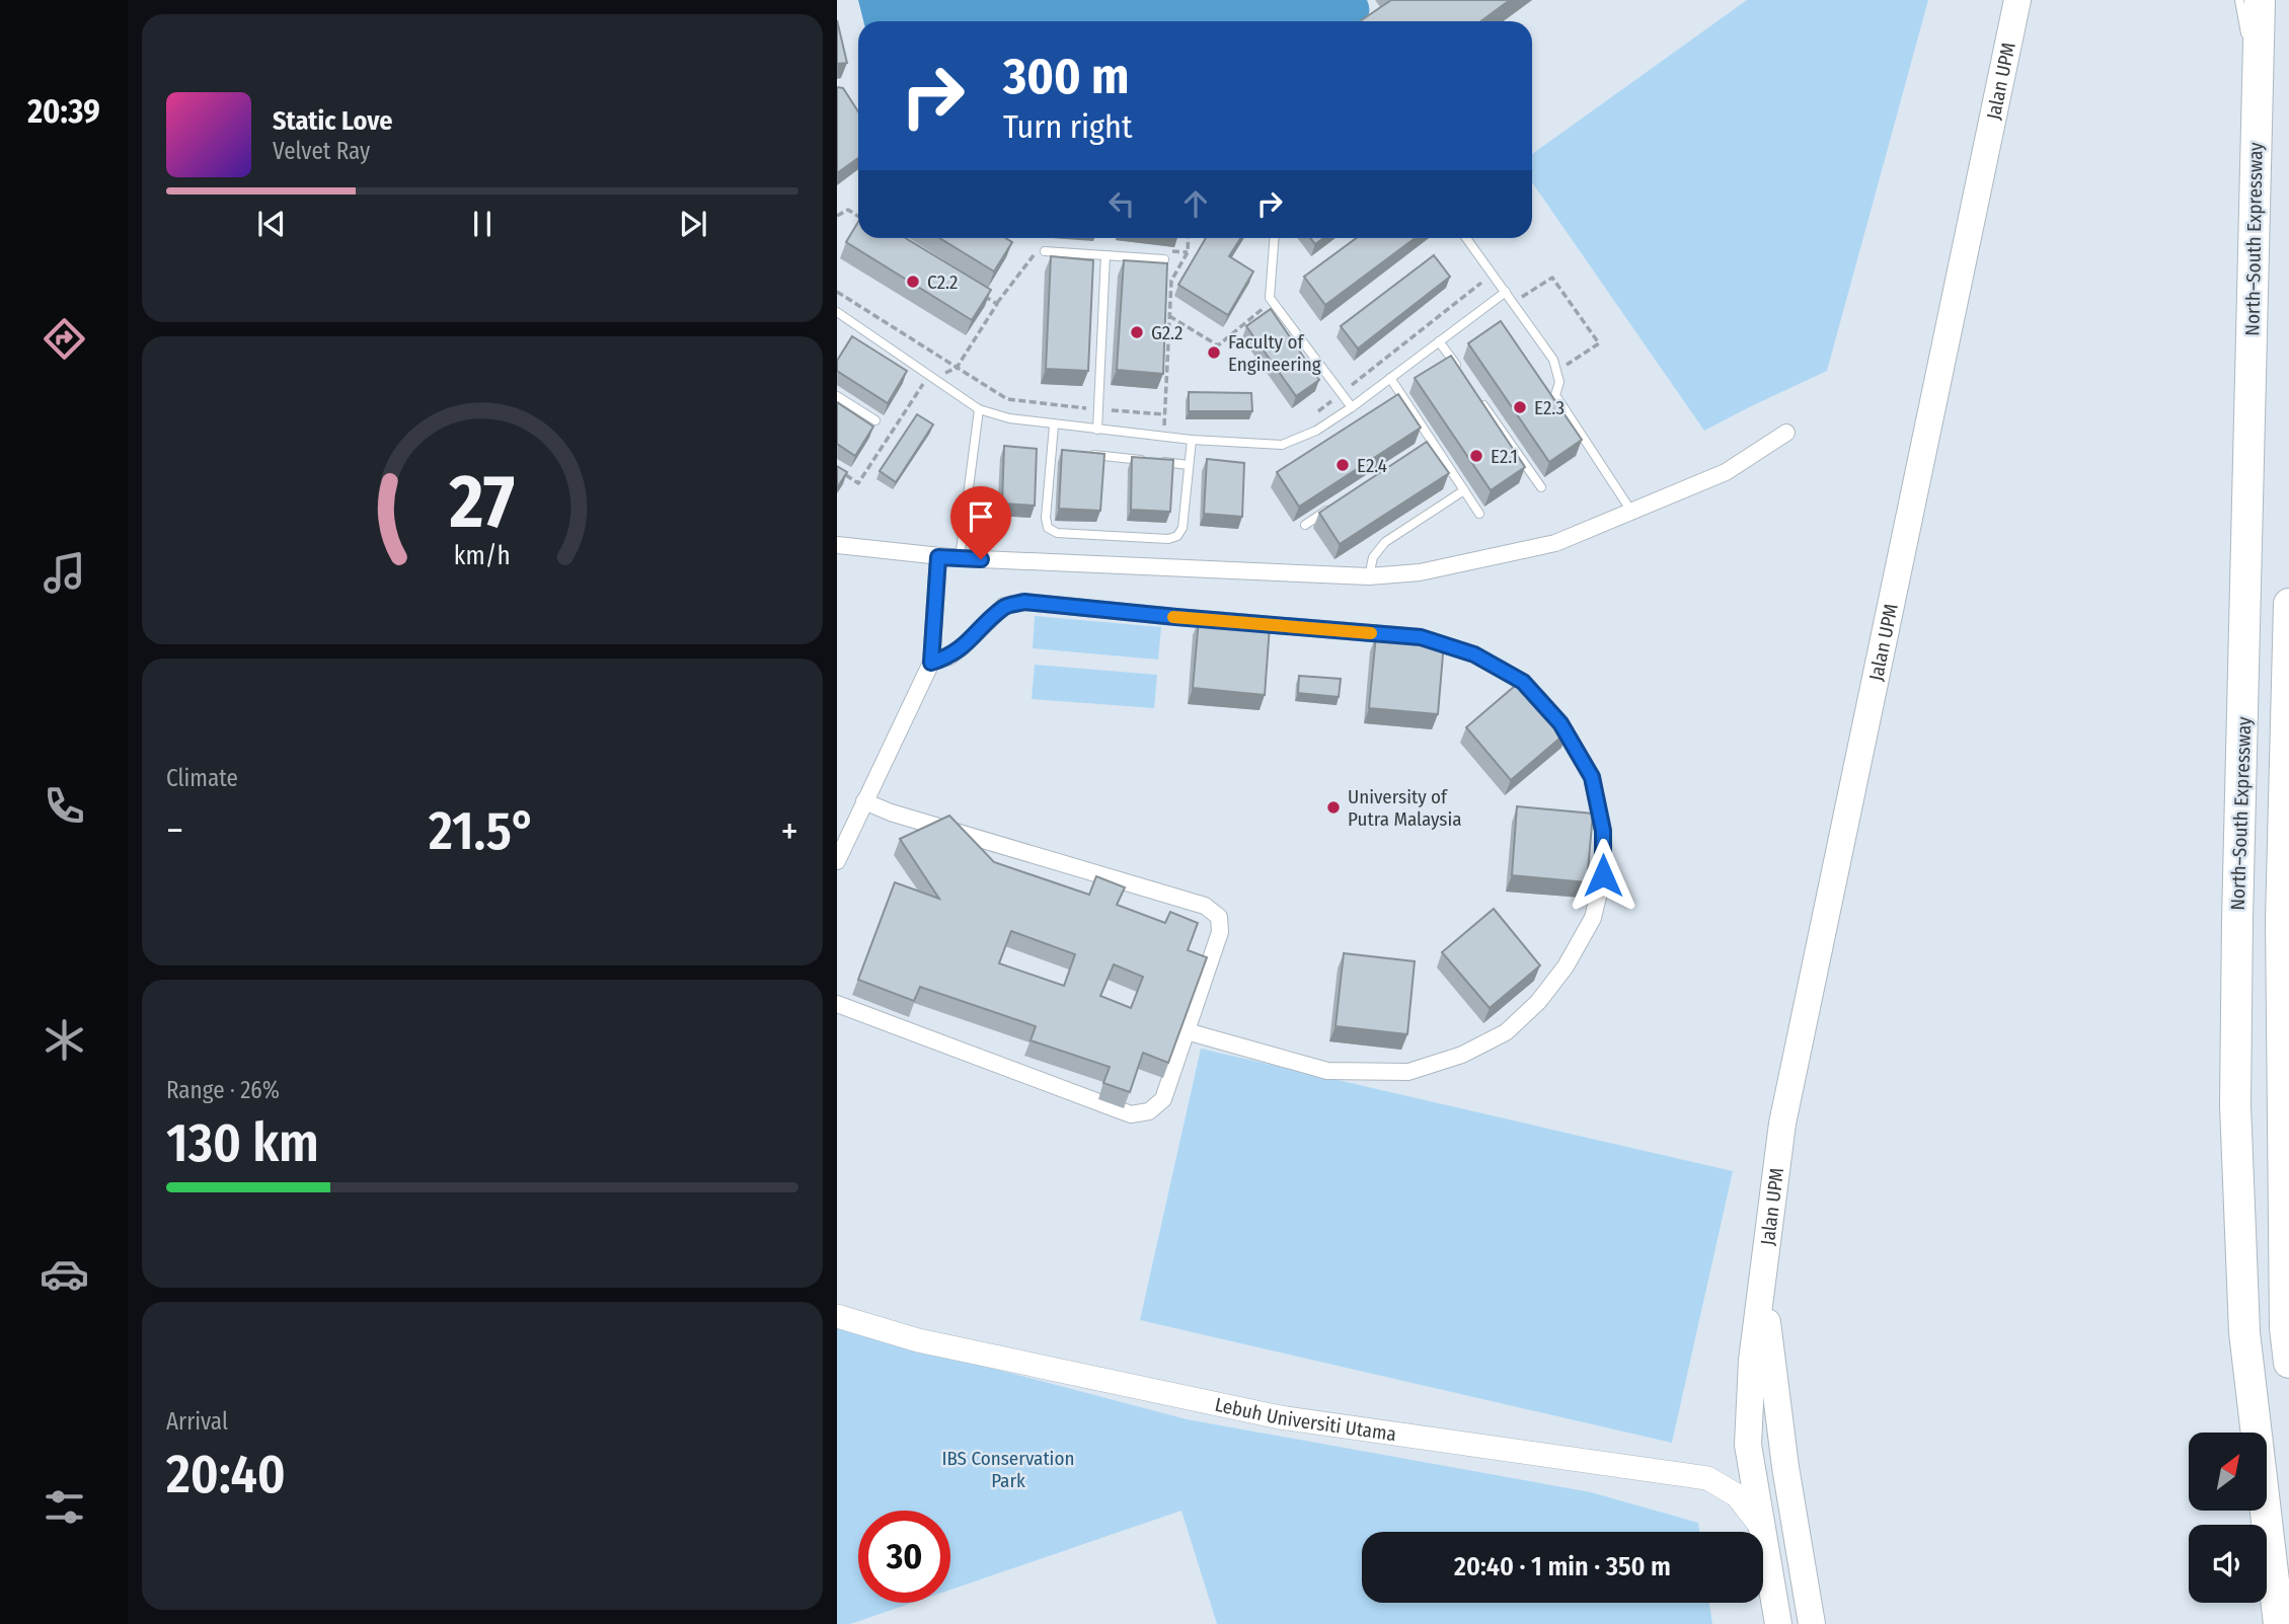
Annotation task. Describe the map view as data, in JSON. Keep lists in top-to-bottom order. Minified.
{"streets":{"highway":["North–South Expressway"],"main road":["Jalan UPM","Lebuh Universiti Utama"]},"crossings":[["Jalan UPM","Lebuh Universiti Utama"]],"parks":["IBS Conservation Park"],"places":["C2.2","G2.2","Faculty of Engineering","E2.3","E2.1","E2.4","University of Putra Malaysia"],"north":"top right","page":{"tabs":"20:39","turn":["300 m","Turn right"],"song":["Static Love","Velvet Ray"],"tile":["Climate",["Range · 26%","130 km"],["Arrival","20:40"]],"heat":["−","21.5°","+"],"limit":"30","trip":"20:40 · 1 min · 350 m","gauge":["27","km/h"]}}
